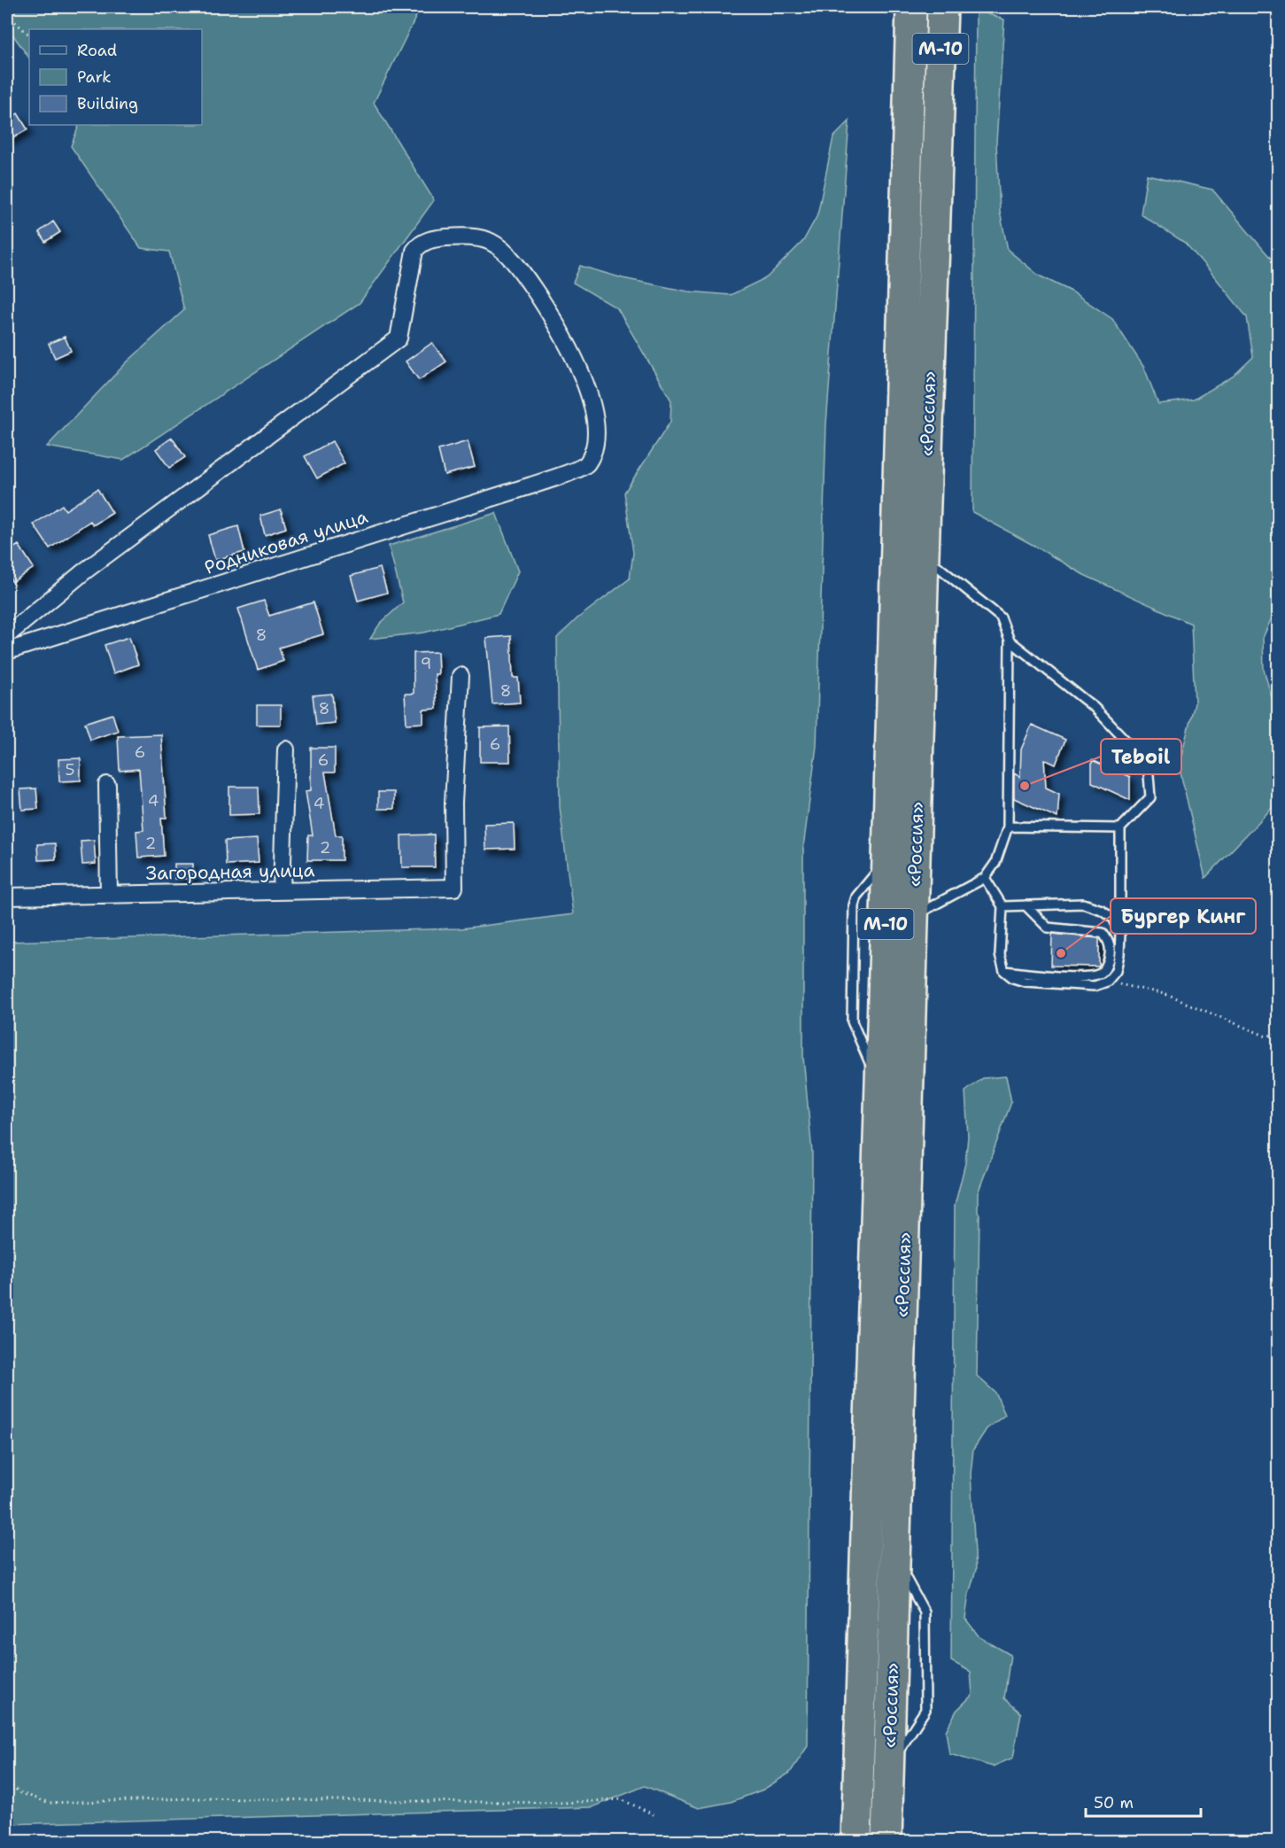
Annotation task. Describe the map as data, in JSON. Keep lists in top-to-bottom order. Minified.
{"streets":{"highway":["М-10","«Россия»"],"street":["Родниковая улица","Загородная улица"]},"places":["Teboil","Бургер Кинг"],"house_numbers":["8","9","8","8","6","6","6","5","4","4","2","2"],"legend":["Road","Park","Building"],"scale_bar":"50 m"}
